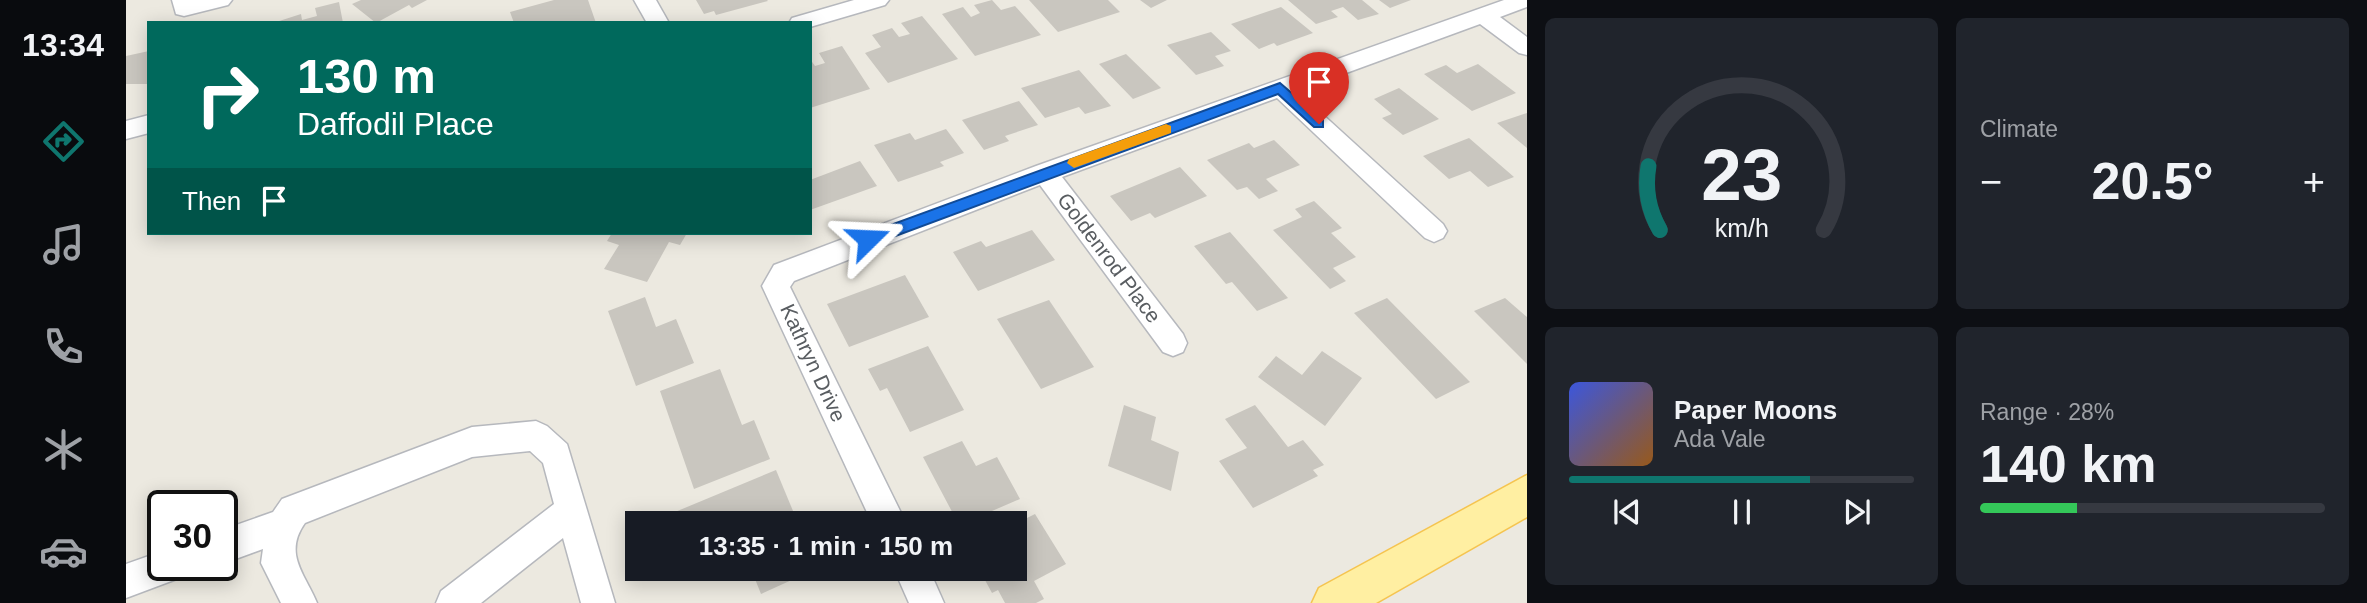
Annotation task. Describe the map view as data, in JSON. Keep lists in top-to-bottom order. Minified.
{"streets":{"street":["Goldenrod Place","Kathryn Drive"]},"crossings":[["Goldenrod Place","Kathryn Drive"]],"page":{"tabs":"13:34","tile":["Climate",["Range · 28%","140 km"]],"turn":["130 m","Daffodil Place"],"heat":["−","20.5°","+"],"then":"Then","song":["Paper Moons","Ada Vale"],"limit":"30","trip":"13:35 · 1 min · 150 m","gauge":["23","km/h"]}}
